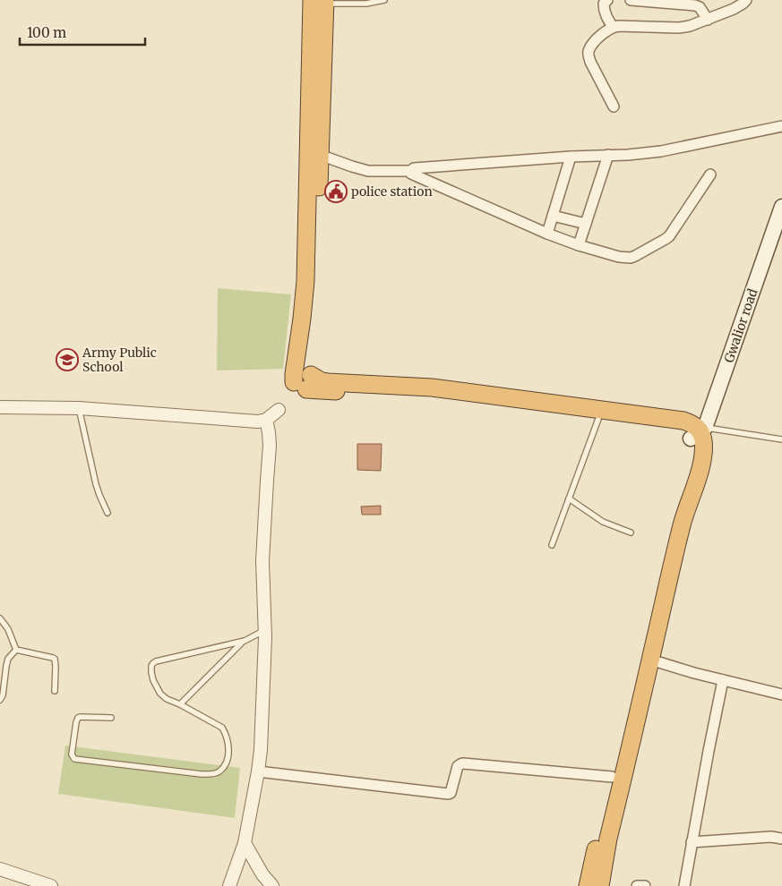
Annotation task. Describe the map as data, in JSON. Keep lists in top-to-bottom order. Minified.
{"streets":{"main road":["Gwalior road"]},"places":{"public building":["police station"],"school or university":["Army Public School"]},"scale_bar":"100 m"}
